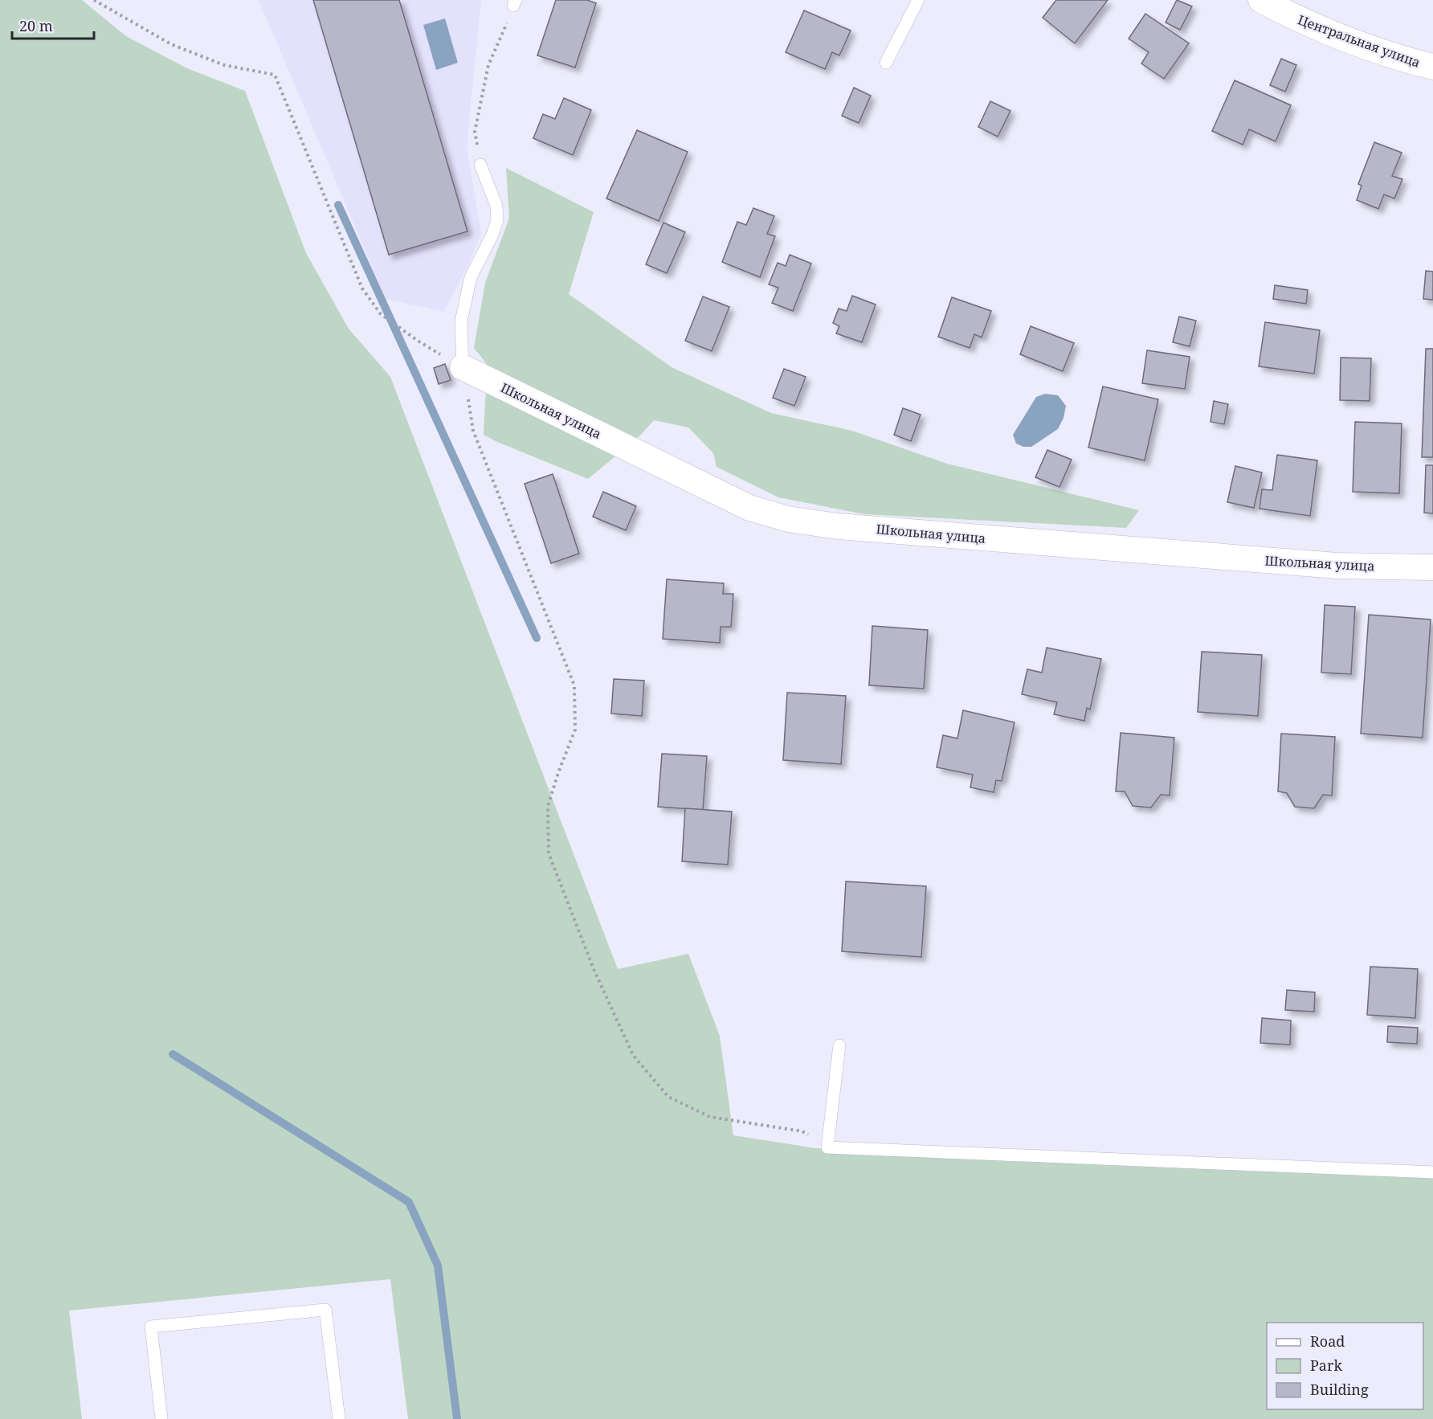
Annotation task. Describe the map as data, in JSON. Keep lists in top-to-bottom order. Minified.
{"streets":{"street":["Центральная улица","Школьная улица"]},"legend":["Road","Park","Building"],"scale_bar":"20 m"}
